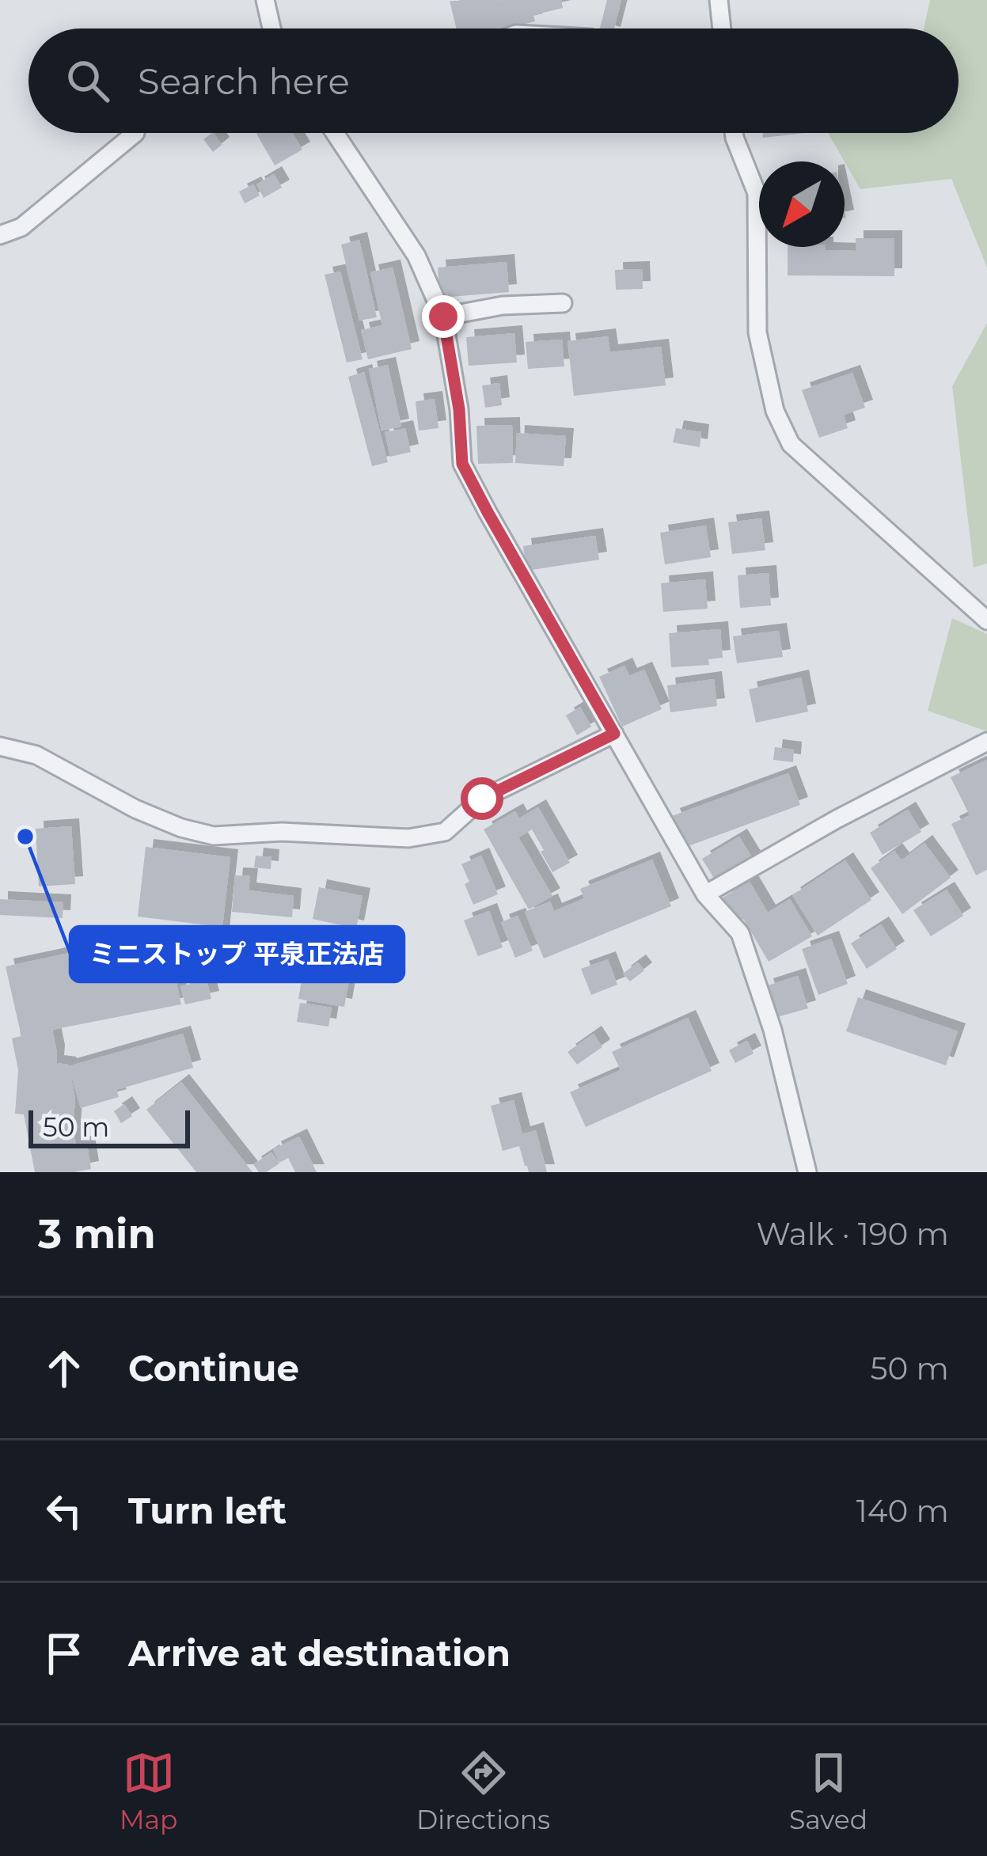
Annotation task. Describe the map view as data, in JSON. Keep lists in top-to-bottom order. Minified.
{"places":["ミニストップ 平泉正法店"],"scale_bar":"50 m","north":"bottom left","page":{"search":"Search here","scale":"50 m","heading":["3 min","Walk · 190 m"],"list":[["Continue","50 m"],["Turn left","140 m"],"Arrive at destination"],"nav":["Map","Directions","Saved"]}}
